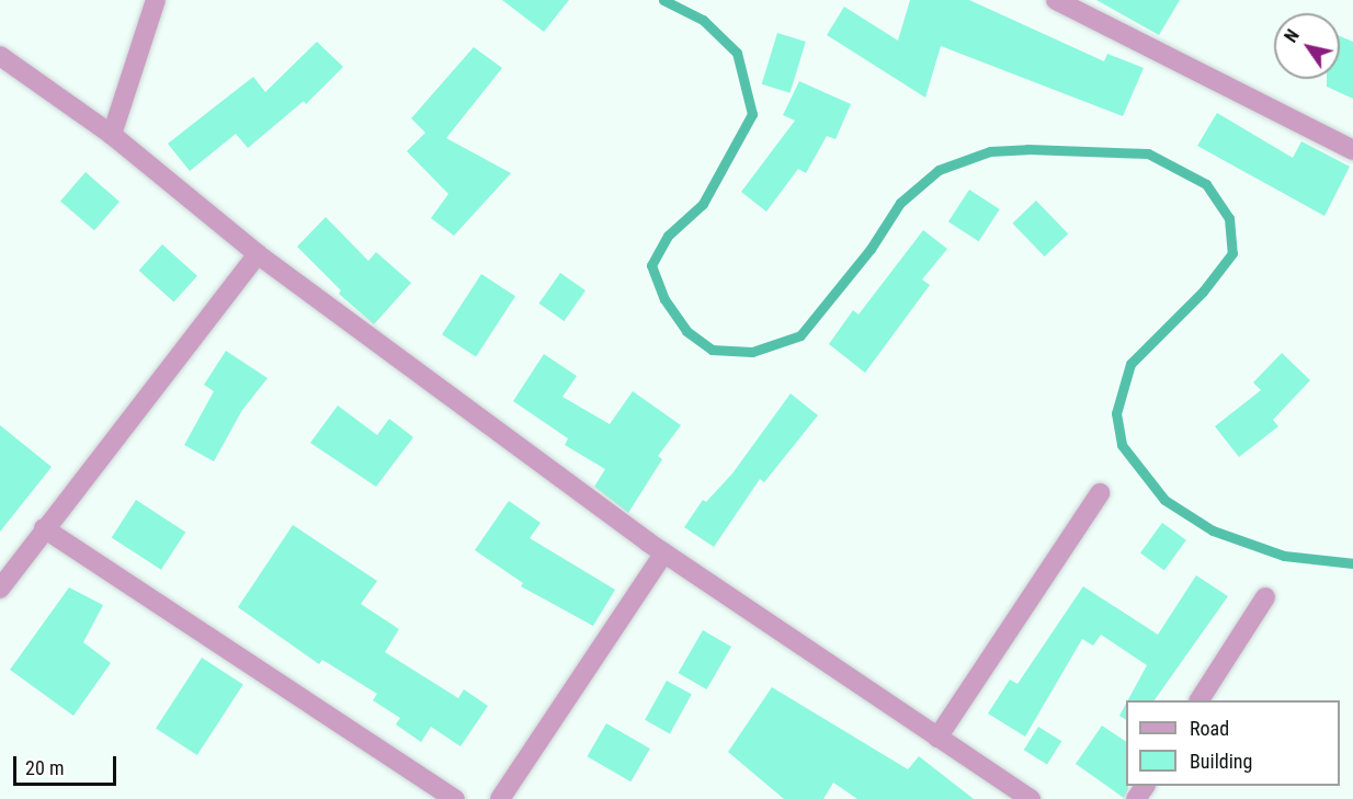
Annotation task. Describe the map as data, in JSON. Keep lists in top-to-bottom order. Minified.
{"legend":["Road","Building"],"scale_bar":"20 m","north":"top left"}
